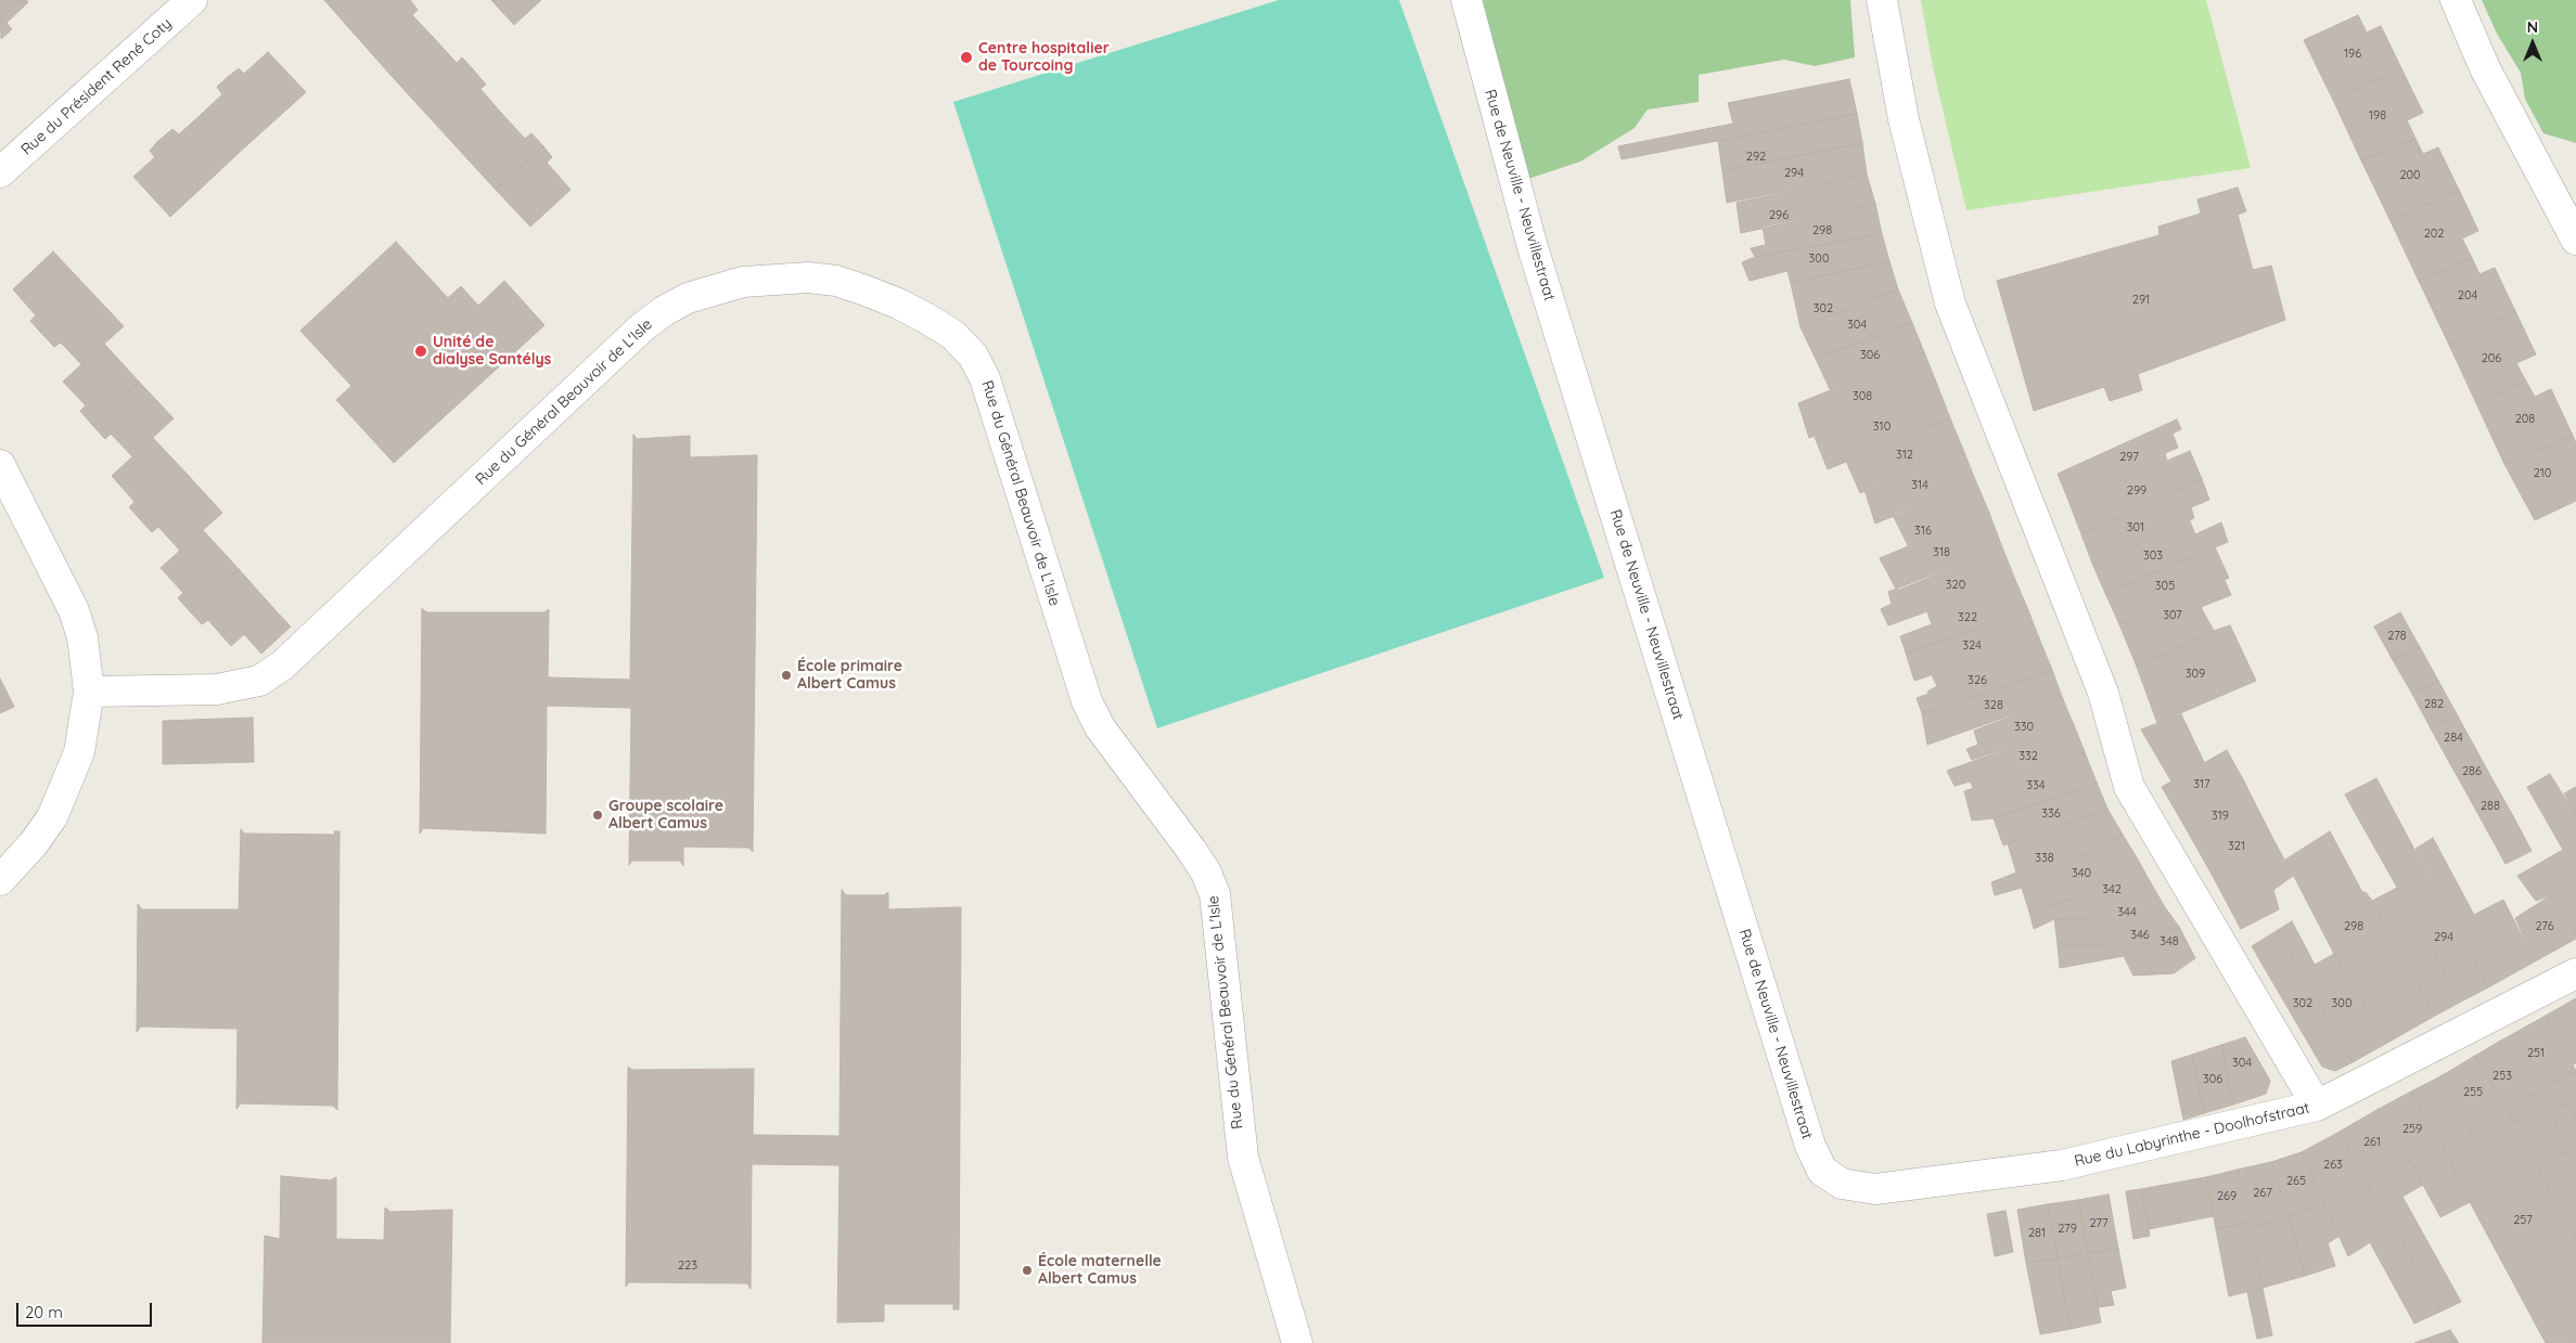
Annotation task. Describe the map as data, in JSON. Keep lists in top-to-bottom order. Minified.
{"streets":{"street":["Rue du Président René Coty","Rue de Neuville - Neuvillestraat","Rue du Général Beauvoir de L'Isle","Rue du Labyrinthe - Doolhofstraat"]},"crossings":[["Rue de Neuville - Neuvillestraat","Rue du Labyrinthe - Doolhofstraat"]],"places":["Centre hospitalier de Tourcoing","Unité de dialyse Santélys","École primaire Albert Camus","Groupe scolaire Albert Camus","École maternelle Albert Camus"],"house_numbers":["196","198","292","294","200","296","298","202","300","204","291","302","304","306","206","308","208","310","312","297","210","314","299","301","316","318","303","320","305","307","322","278","324","309","326","282","328","330","284","332","286","317","334","288","336","319","321","338","340","342","344","298","276","346","294","348","302","300","251","304","253","306","255","259","261","263","265","267","269","257","277","279","281","223"],"scale_bar":"20 m","north":"top"}
